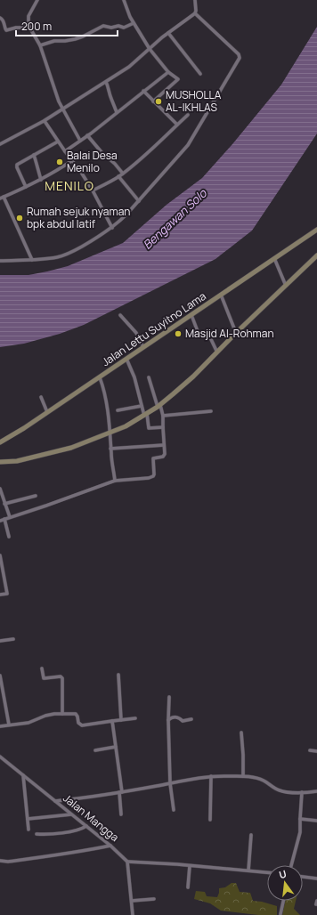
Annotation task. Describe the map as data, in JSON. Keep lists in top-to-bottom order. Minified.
{"streets":{"main road":["Jalan Lettu Suyitno Lama"],"street":["Jalan Mangga"]},"districts":["MENILO"],"water":["Bengawan Solo"],"places":["MUSHOLLA AL-IKHLAS","Balai Desa Menilo","Rumah sejuk nyaman bpk abdul latif","Masjid Al-Rohman"],"scale_bar":"200 m","north":"top"}
